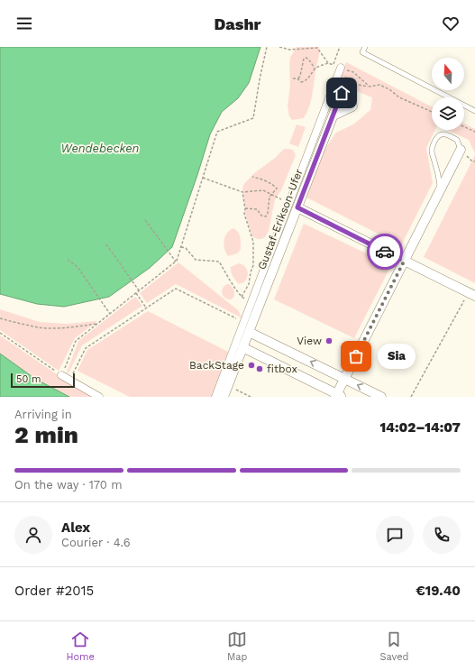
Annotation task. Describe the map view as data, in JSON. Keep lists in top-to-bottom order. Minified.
{"streets":{"street":["Gustaf-Erikson-Ufer"]},"water":["Wendebecken"],"places":["View","Sia","BackStage","fitbox"],"scale_bar":"50 m","north":"top","page":{"header":"Dashr","bubble":"Sia","scale":"50 m","heading":["2 min","Arriving in","14:02–14:07"],"panel":["Alex","Courier · 4.6","Order #2015","€19.40"],"bar":"On the way · 170 m","tabs":["Home","Map","Saved"]}}
